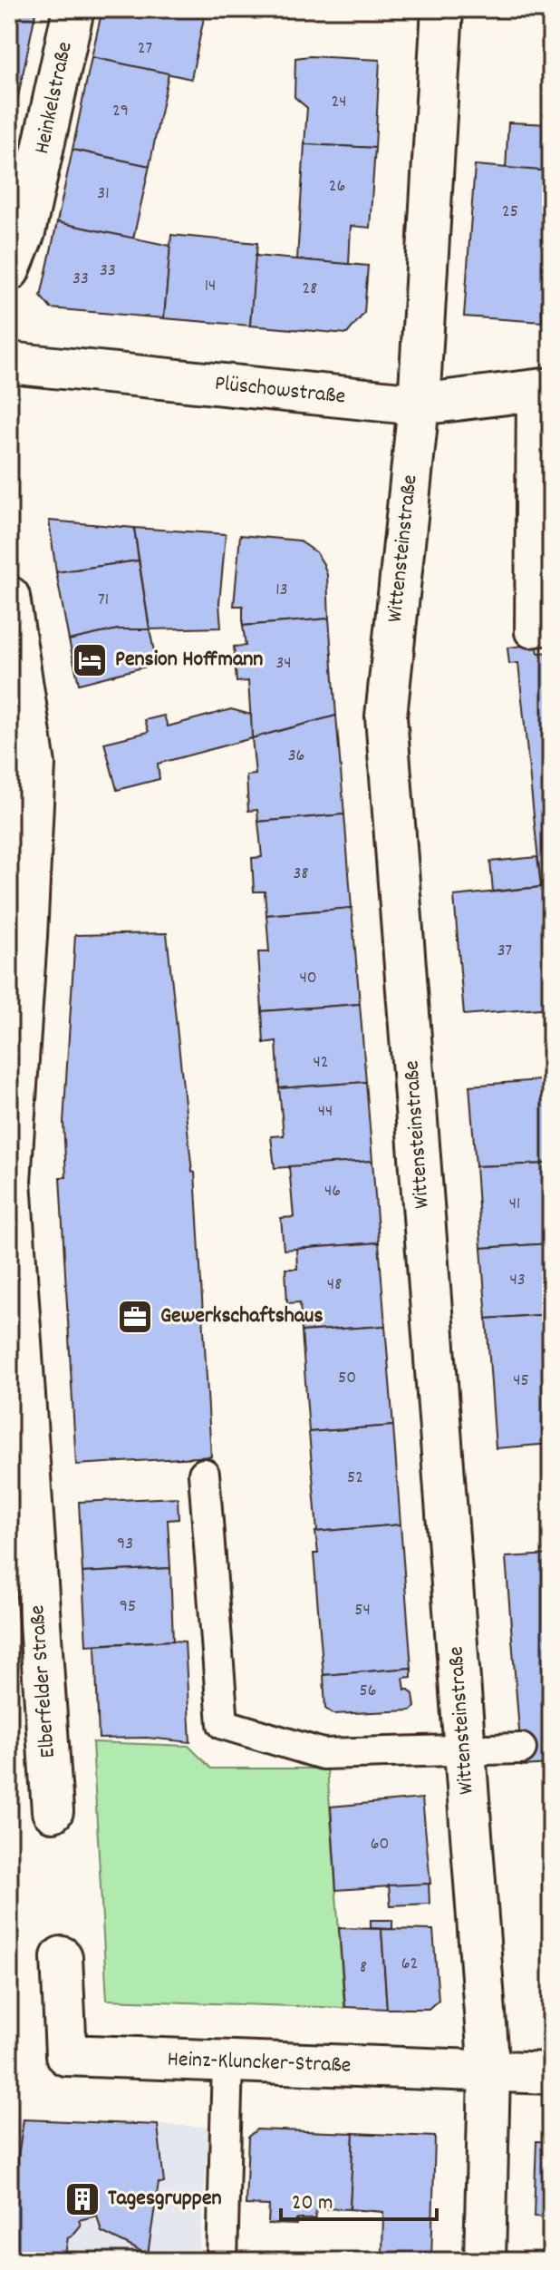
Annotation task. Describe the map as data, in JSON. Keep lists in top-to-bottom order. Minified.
{"streets":{"street":["Heinkelstraße","Plüschowstraße","Wittensteinstraße","Elberfelder Straße","Heinz-Kluncker-Straße"]},"crossings":[["Plüschowstraße","Wittensteinstraße"],["Wittensteinstraße","Heinz-Kluncker-Straße"]],"places":{"hotel":["Pension Hoffmann"],"office":["Gewerkschaftshaus"],"building":["Tagesgruppen"]},"house_numbers":["27","24","29","26","31","25","33","33","14","28","13","71","34","36","38","37","40","42","44","46","41","43","48","50","45","52","93","95","54","56","60","62","8"],"scale_bar":"20 m"}
